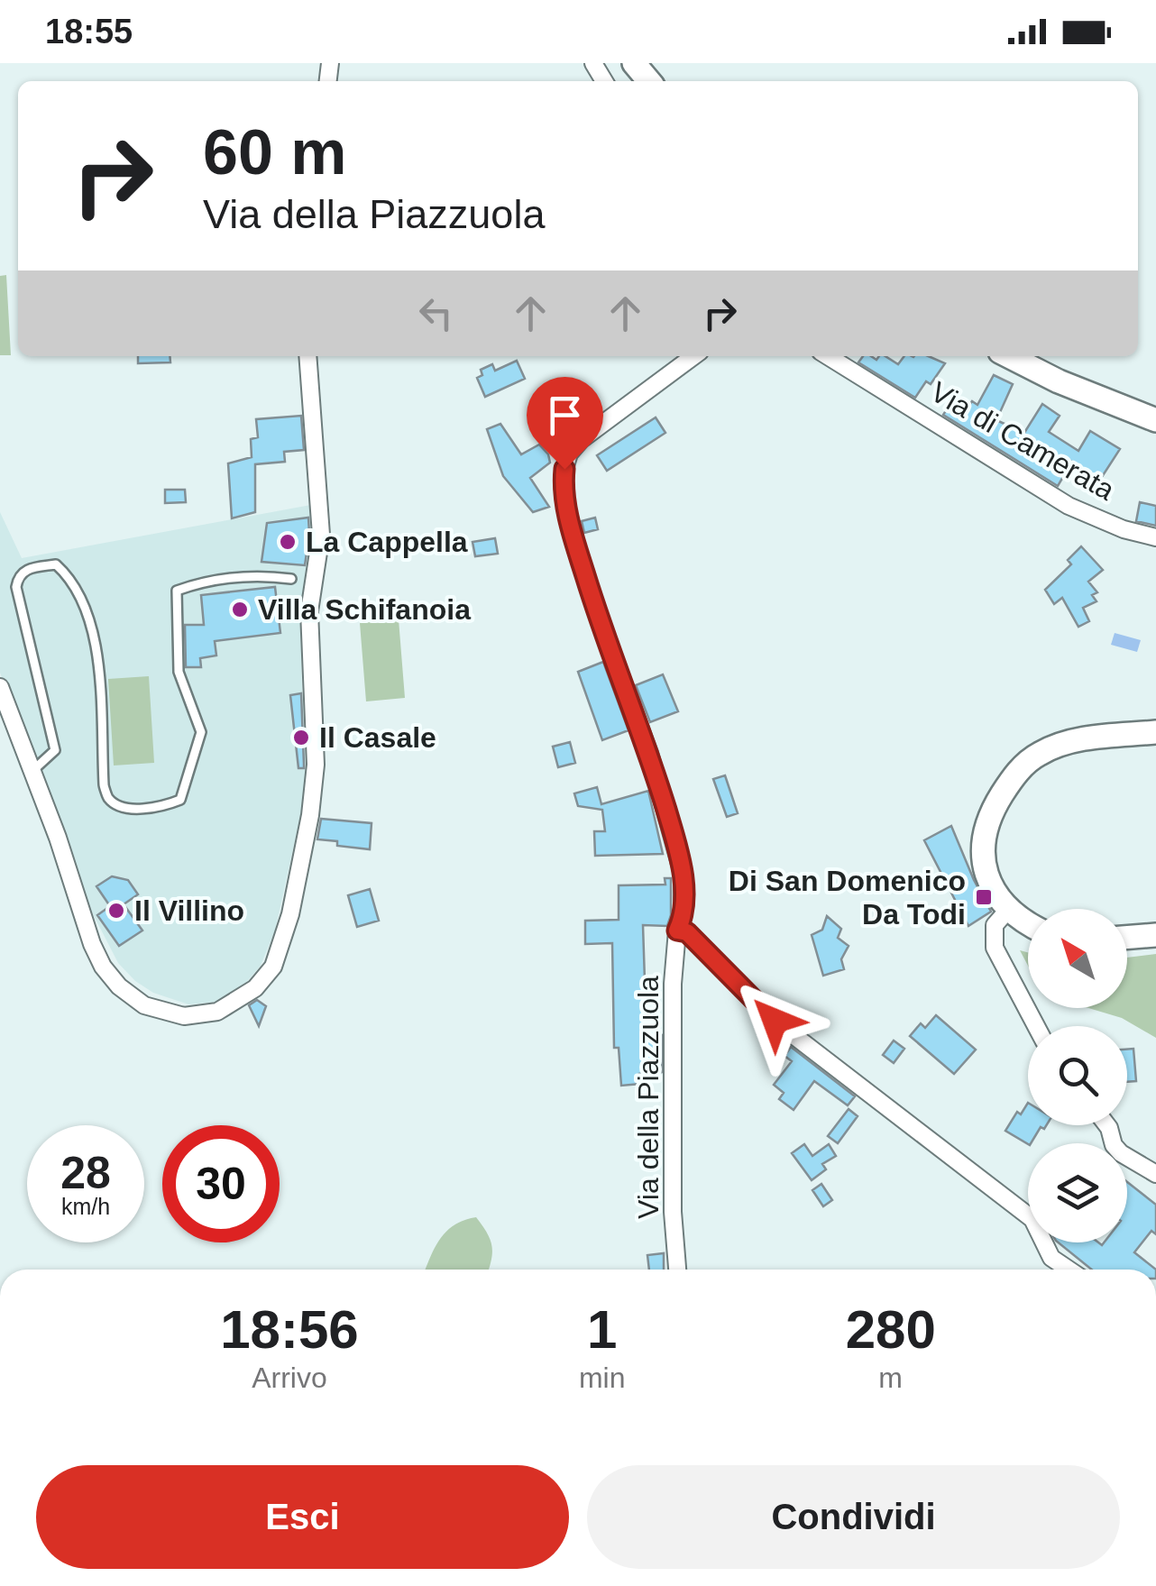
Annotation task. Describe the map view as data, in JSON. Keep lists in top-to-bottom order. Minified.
{"streets":{"street":["Via di Camerata","Via della Piazzuola"]},"places":{"other":["La Cappella","Villa Schifanoia","Il Casale","Il Villino"],"transit":["Di San Domenico Da Todi"]},"north":"top left","page":{"status":"18:55","turn":["60 m","Via della Piazzuola"],"speed":"28 km/h","limit":"30","eta":["18:56","Arrivo","1","min","280","m"],"buttons":["Esci","Condividi"]}}
